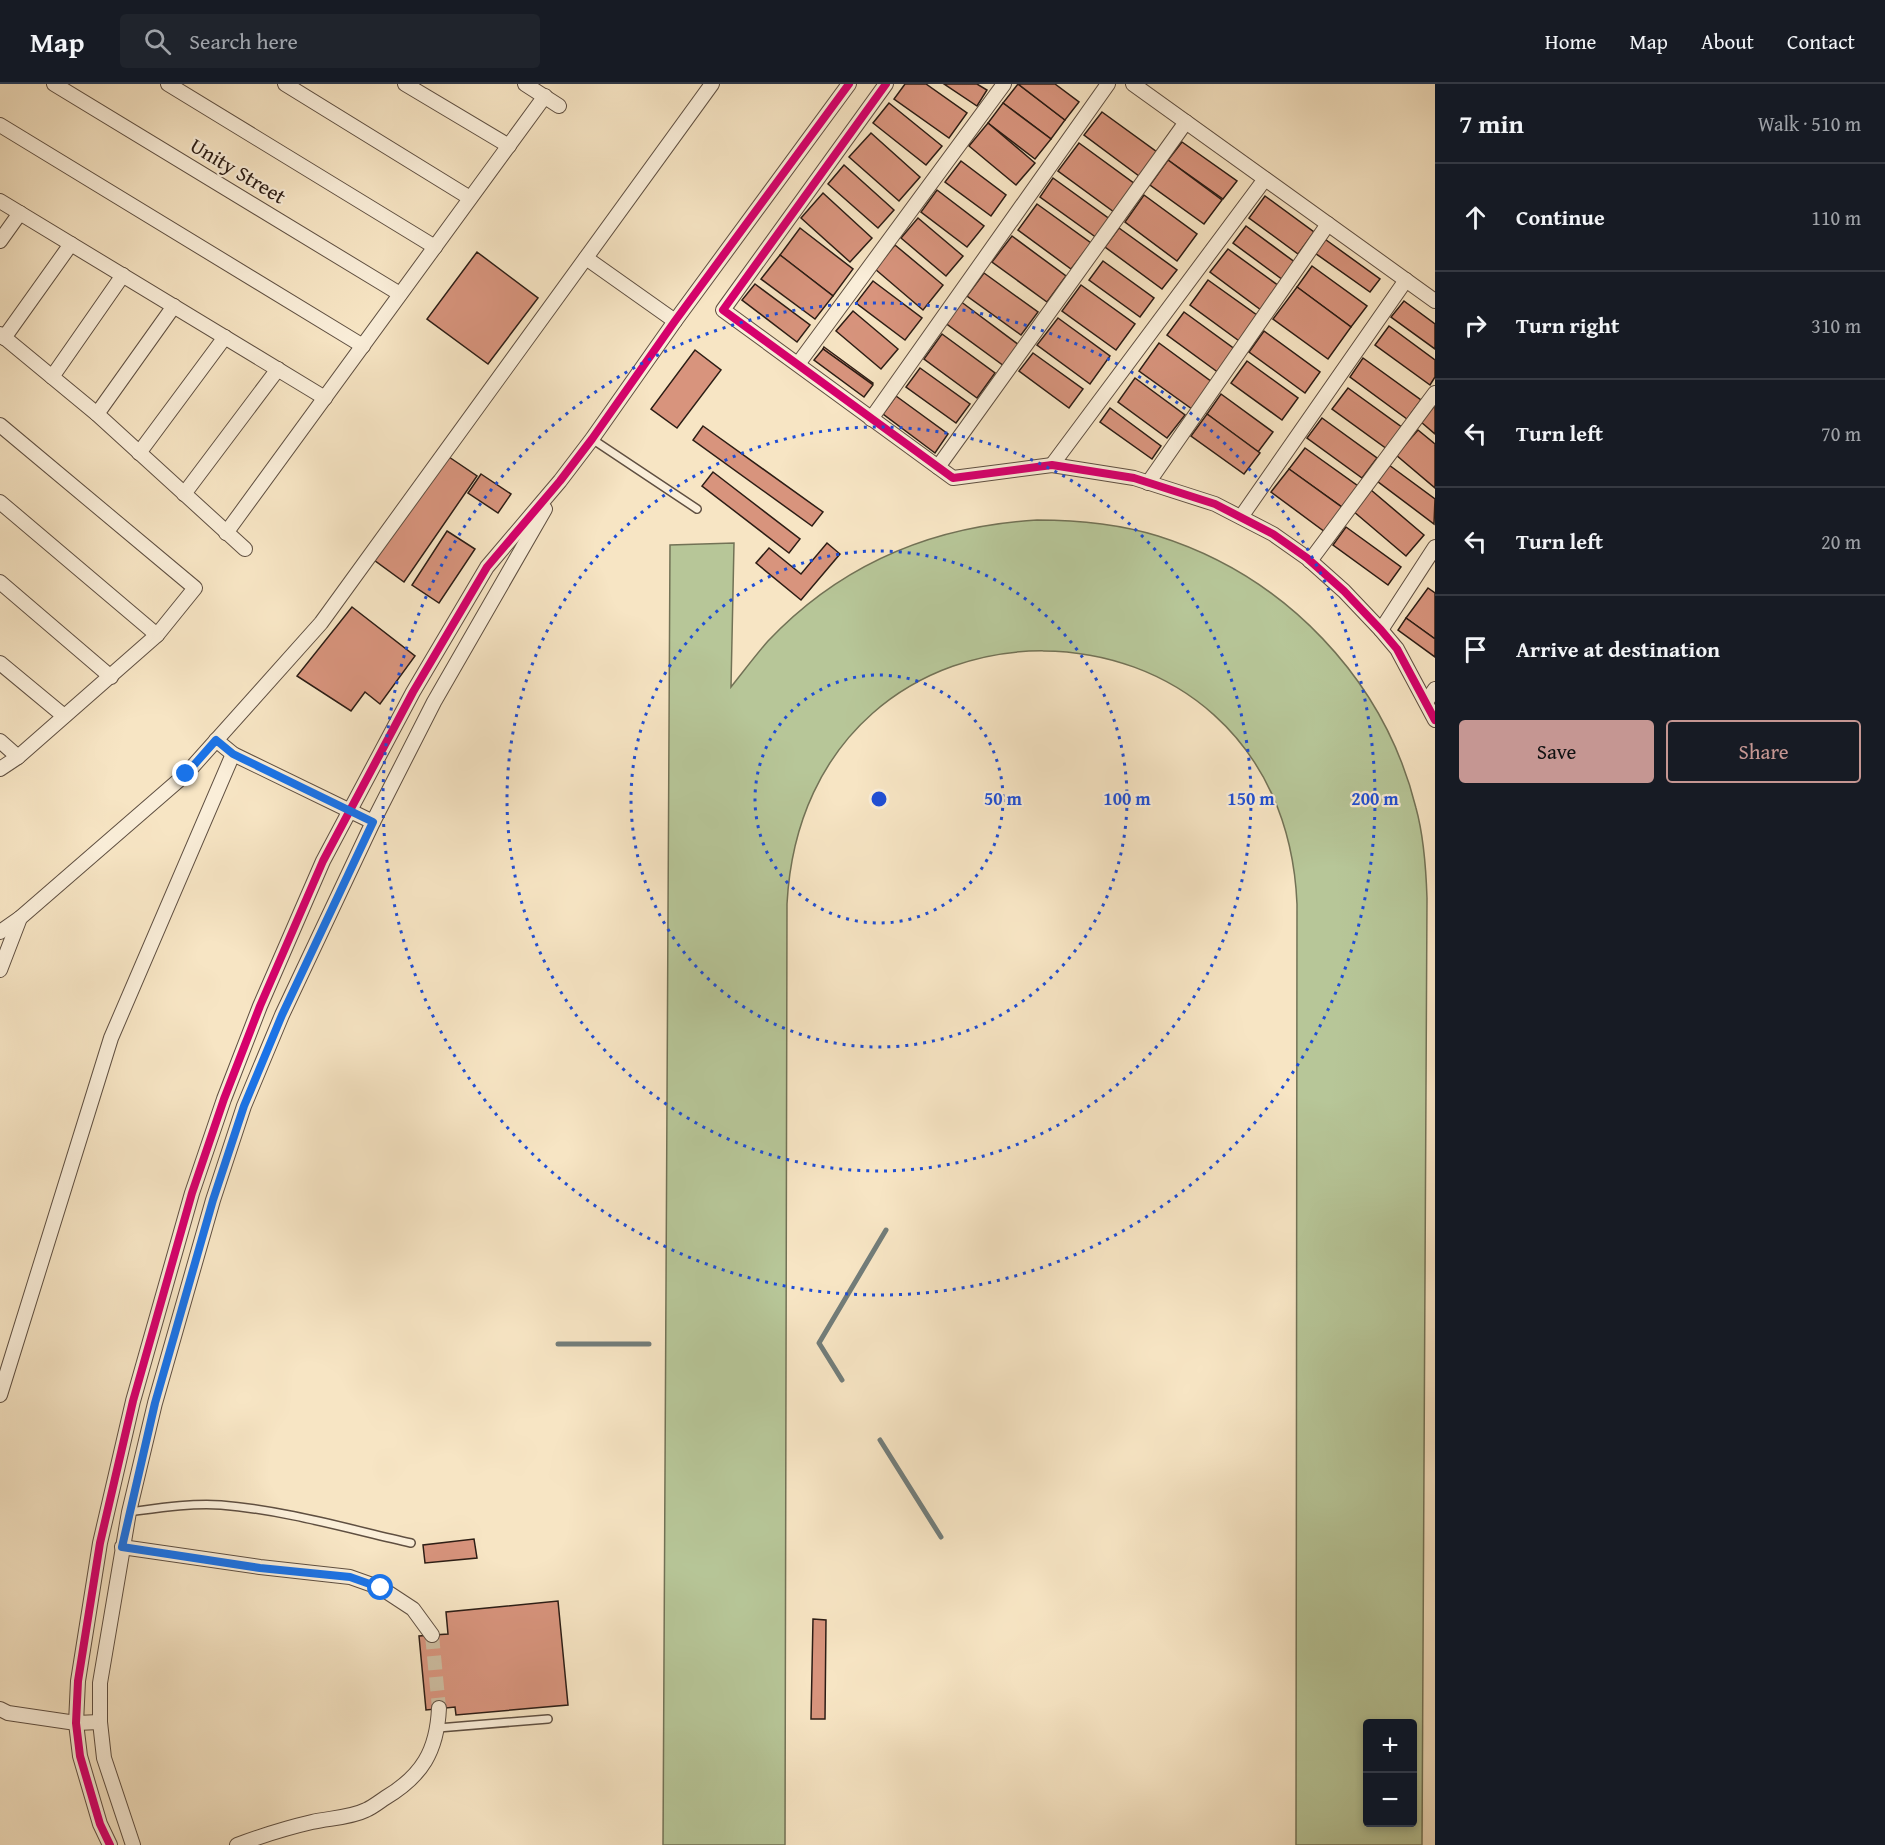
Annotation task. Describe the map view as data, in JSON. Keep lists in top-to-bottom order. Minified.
{"streets":{"street":["Unity Street"]},"page":{"header":"Map","search":"Search here","nav":["Home","Map","About","Contact"],"heading":["7 min","Walk · 510 m"],"list":[["Continue","110 m"],["Turn right","310 m"],["Turn left","70 m"],["Turn left","20 m"],"Arrive at destination"],"buttons":["Save","Share"],"map_buttons":["+","−"]},"rings":["50 m","100 m","150 m","200 m"]}
